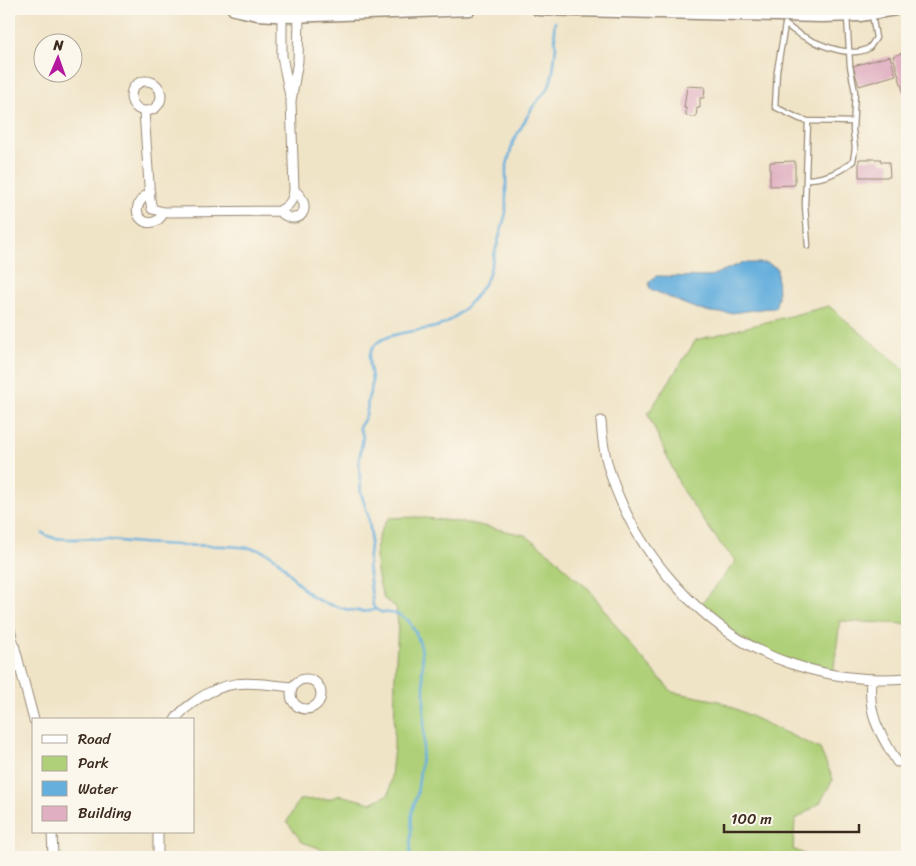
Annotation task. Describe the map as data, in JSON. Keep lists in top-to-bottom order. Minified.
{"legend":["Road","Park","Water","Building"],"scale_bar":"100 m","north":"top"}
